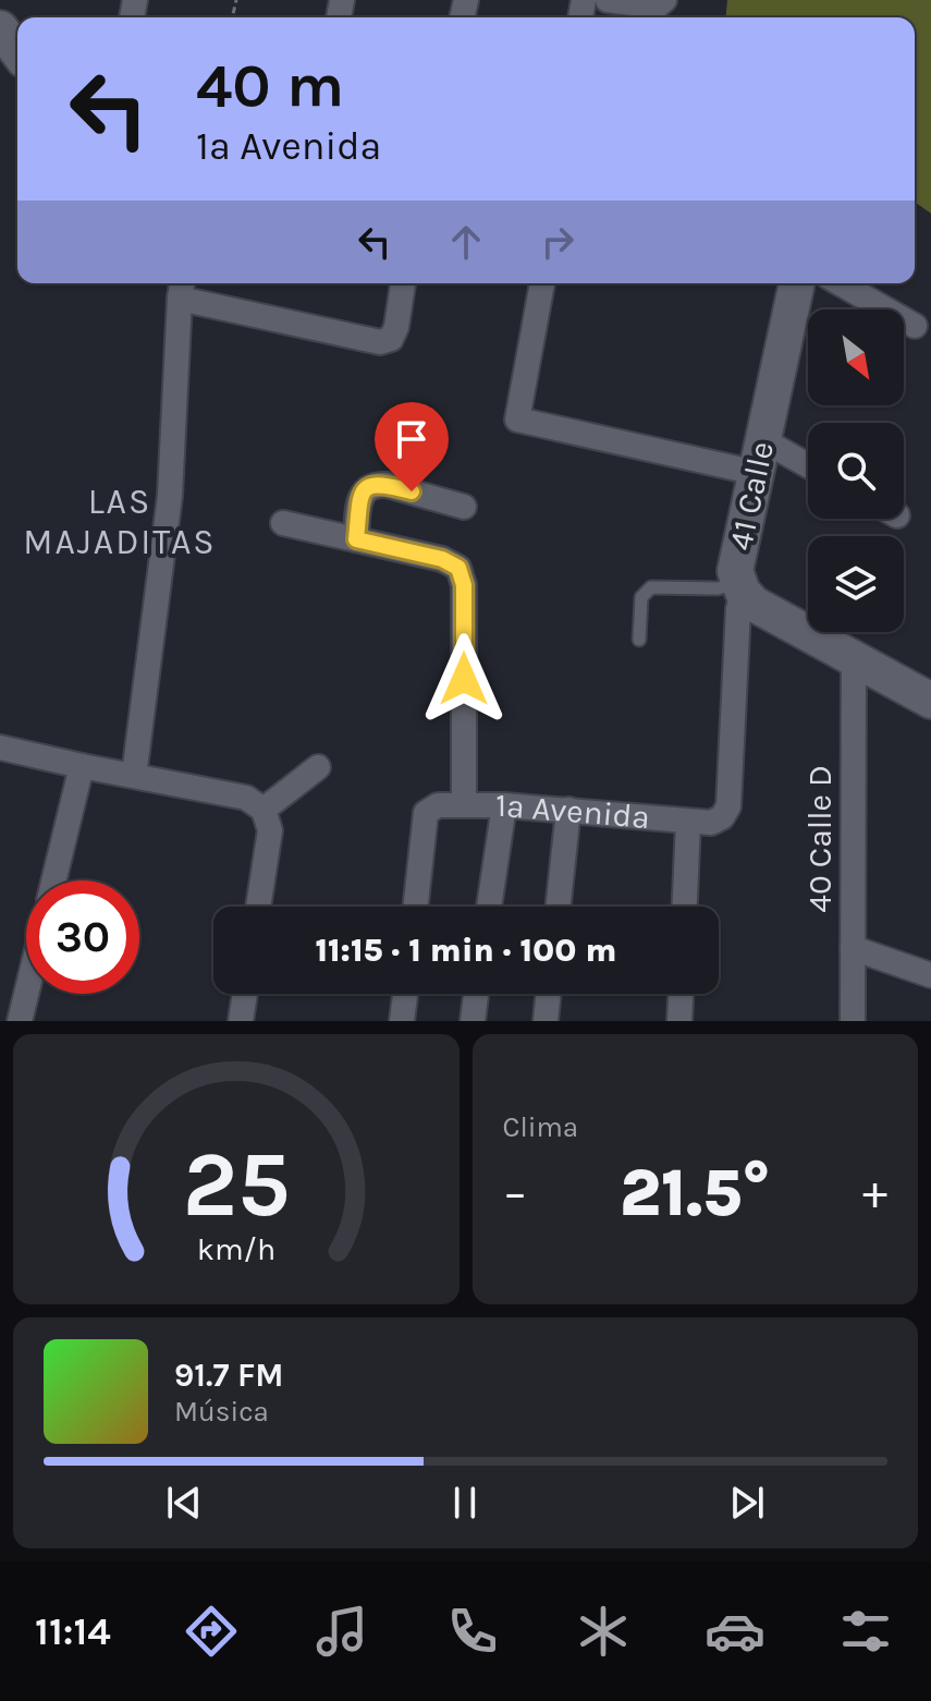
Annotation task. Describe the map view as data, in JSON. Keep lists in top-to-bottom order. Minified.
{"streets":{"street":["41 Calle","1a Avenida","40 Calle D"]},"crossings":[["41 Calle","1a Avenida"]],"districts":["LAS MAJADITAS"],"north":"bottom right","page":{"turn":["40 m","1a Avenida"],"limit":"30","trip":"11:15 · 1 min · 100 m","tile":"Clima","heat":["−","21.5°","+"],"song":["91.7 FM","Música"],"tabs":"11:14","gauge":["25","km/h"]}}
